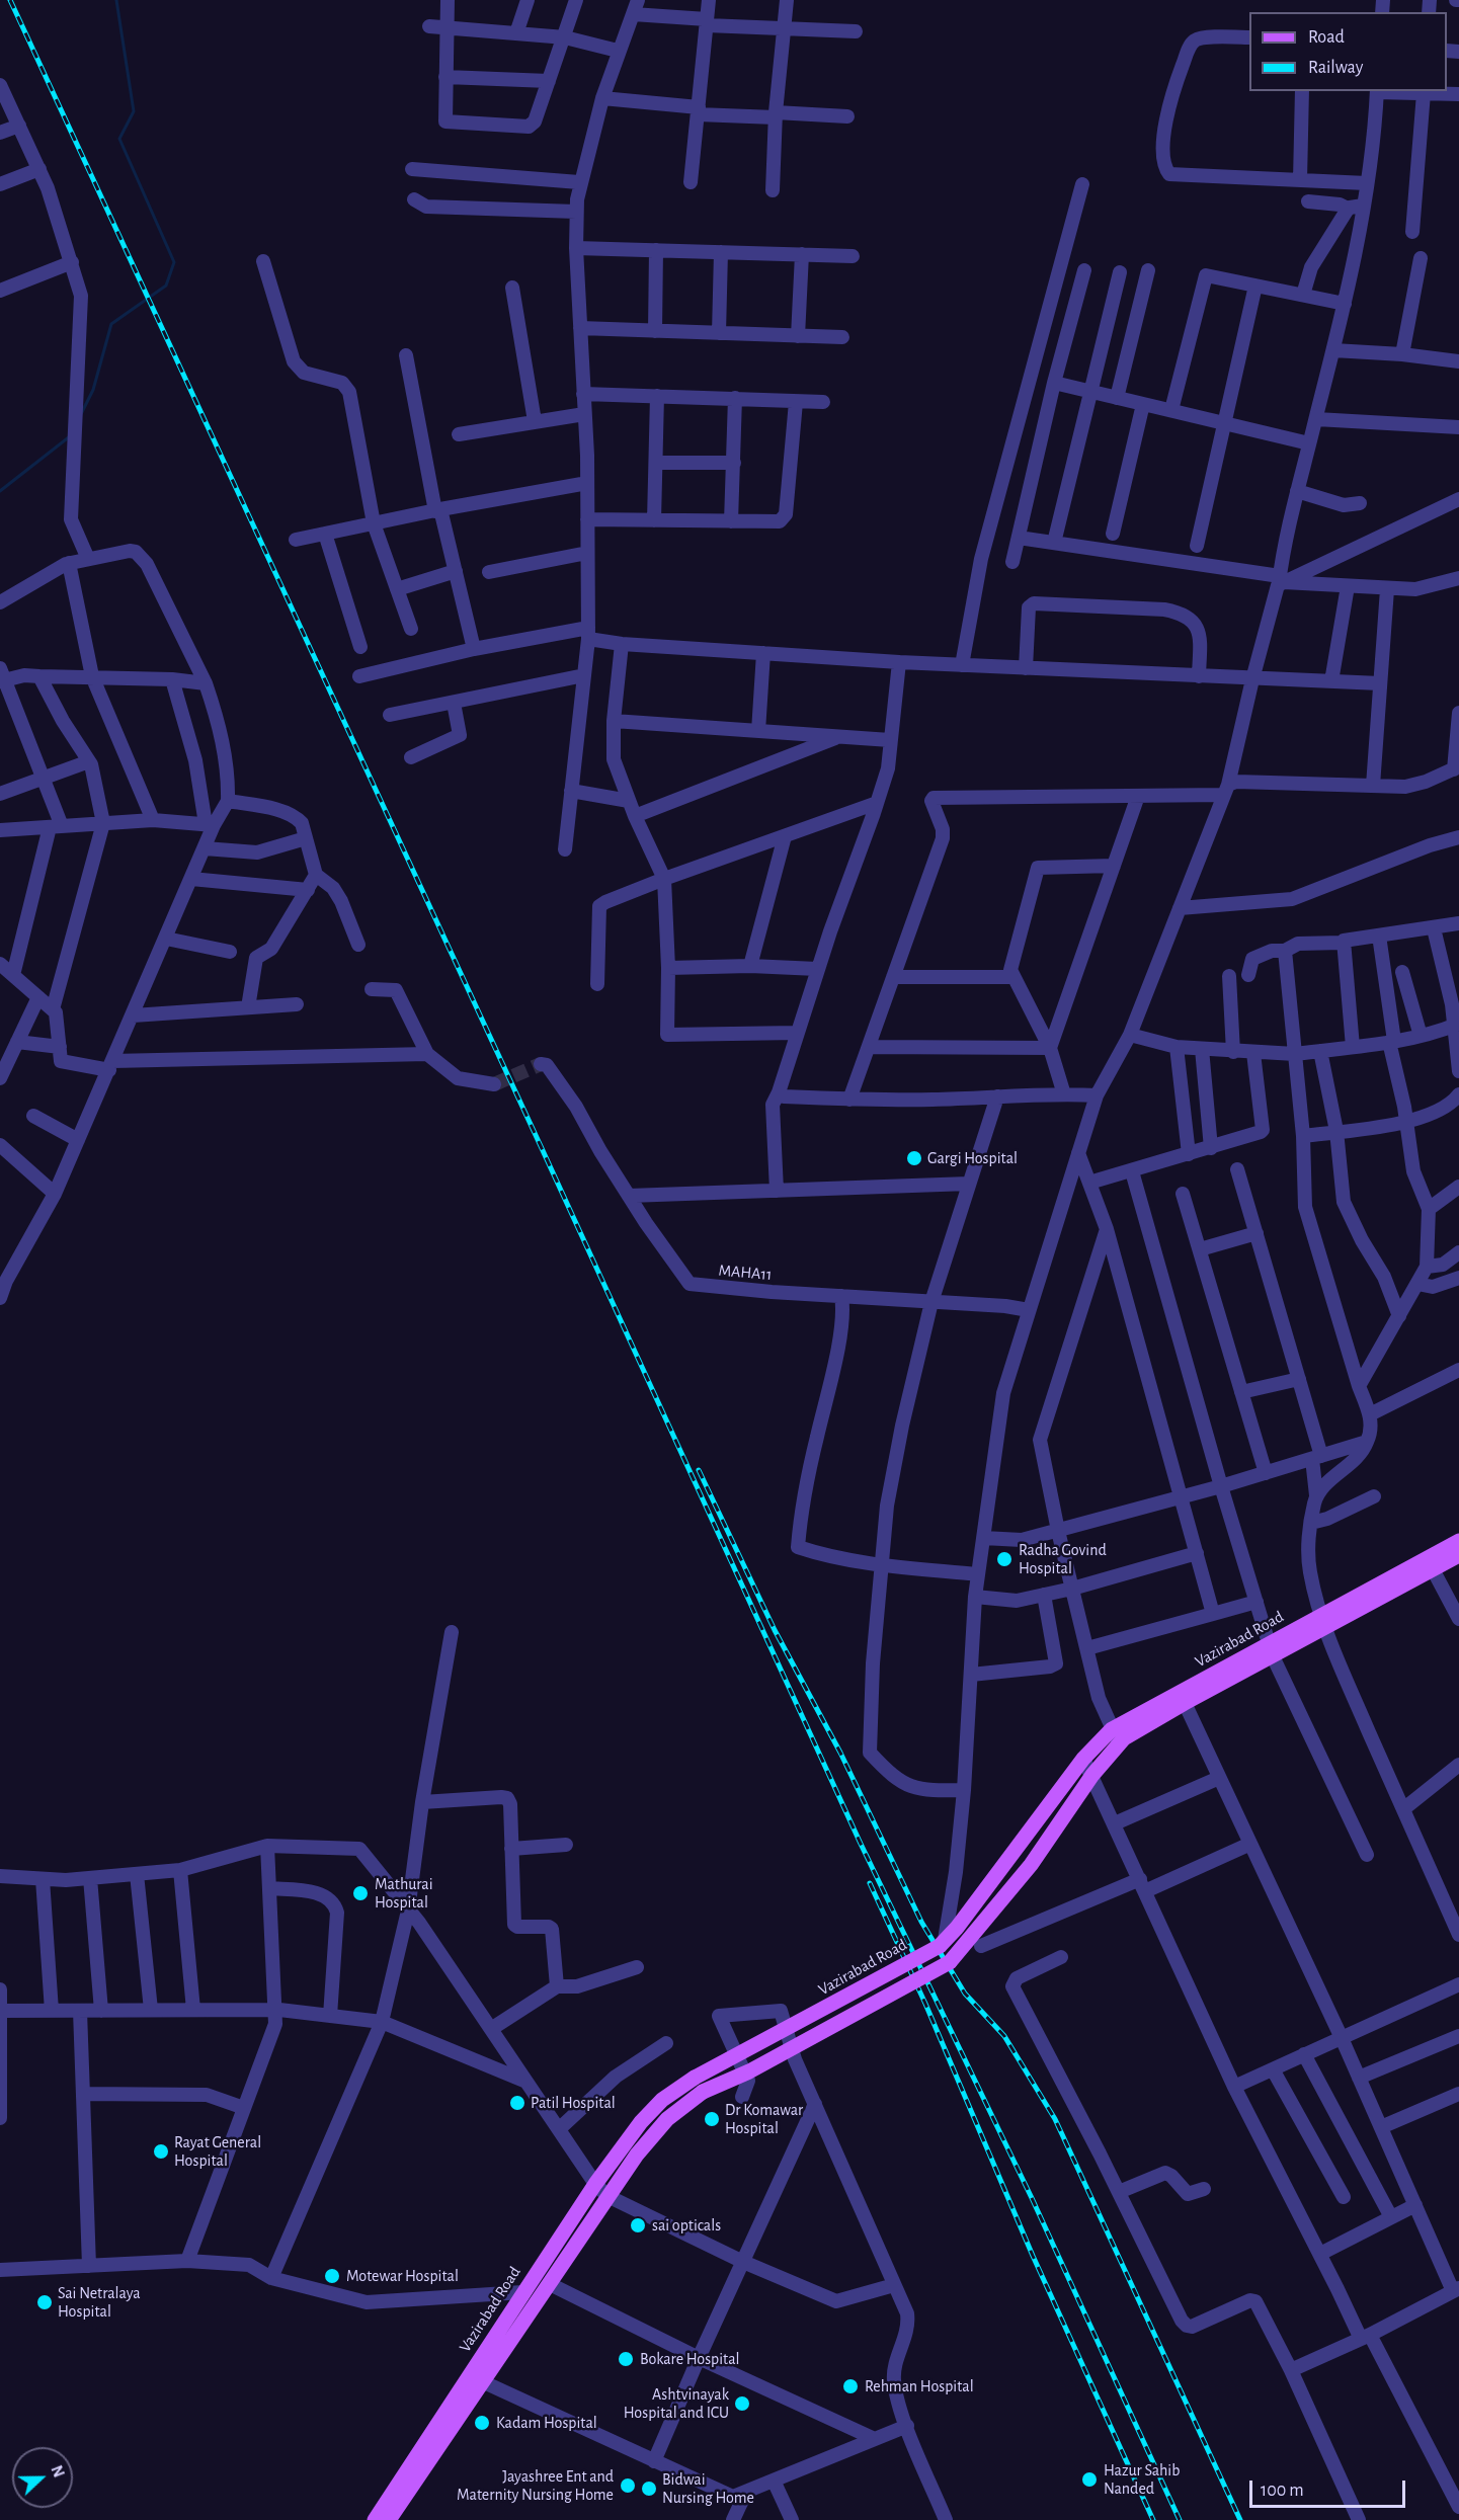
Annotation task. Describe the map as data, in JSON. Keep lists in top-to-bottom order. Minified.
{"streets":{"main road":["Vazirabad Road"],"street":["MAHA11"]},"places":["Gargi Hospital","Radha Govind Hospital","Mathurai Hospital","Patil Hospital","Dr Komawar Hospital","Rayat General Hospital","sai opticals","Motewar Hospital","Sai Netralaya Hospital","Bokare Hospital","Rehman Hospital","Ashtvinayak Hospital and ICU","Kadam Hospital","Hazur Sahib Nanded","Jayashree Ent and Maternity Nursing Home","Bidwai Nursing Home"],"legend":["Road","Railway"],"scale_bar":"100 m","north":"right"}
